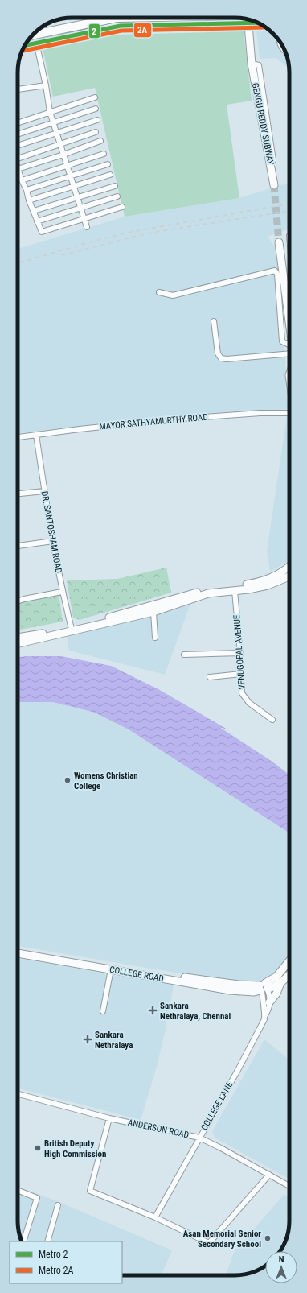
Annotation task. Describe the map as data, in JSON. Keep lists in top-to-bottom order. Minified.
{"streets":{"main road":["GENGU REDDY SUBWAY","COLLEGE ROAD"],"street":["MAYOR SATHYAMURTHY ROAD","DR. SANTOSHAM ROAD","VENUGOPAL AVENUE","COLLEGE LANE","ANDERSON ROAD"]},"crossings":[["MAYOR SATHYAMURTHY ROAD","DR. SANTOSHAM ROAD"],["COLLEGE LANE","ANDERSON ROAD"]],"places":{"other":["Womens Christian College","British Deputy High Commission","Asan Memorial Senior Secondary School"],"health":["Sankara Nethralaya, Chennai","Sankara Nethralaya"]},"lines":["metro line 2","metro line 2A"],"legend":["Metro 2","Metro 2A"],"north":"top"}
